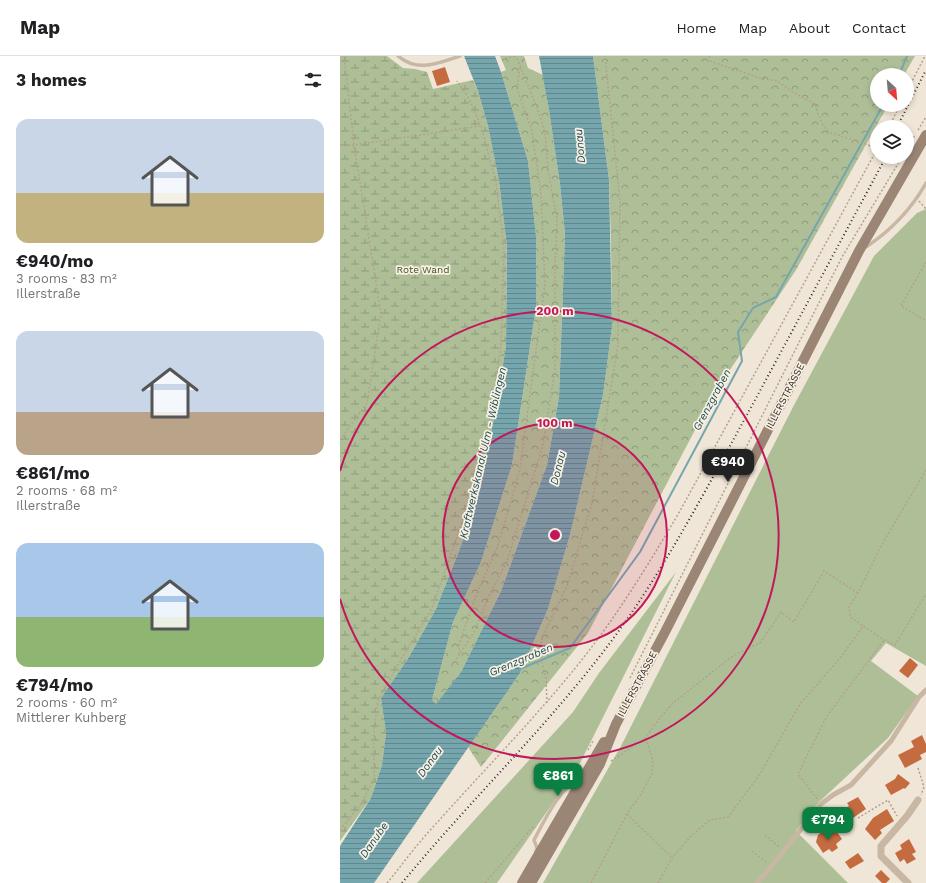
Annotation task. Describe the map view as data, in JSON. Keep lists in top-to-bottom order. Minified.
{"streets":{"main road":["ILLERSTRASSE"]},"water":["Donau","Grenzgraben","Kraftwerkskanal Ulm - Wiblingen","Danube"],"parks":["Rote Wand"],"north":"bottom right","page":{"header":"Map","nav":["Home","Map","About","Contact"],"heading":"3 homes","list":[{"name":"€940/mo","note":"3 rooms · 83 m² · Illerstraße"},{"name":"€861/mo","note":"2 rooms · 68 m² · Illerstraße"},{"name":"€794/mo","note":"2 rooms · 60 m² · Mittlerer Kuhberg"}],"price":["€940","€861","€794"]},"rings":["200 m","100 m"]}
